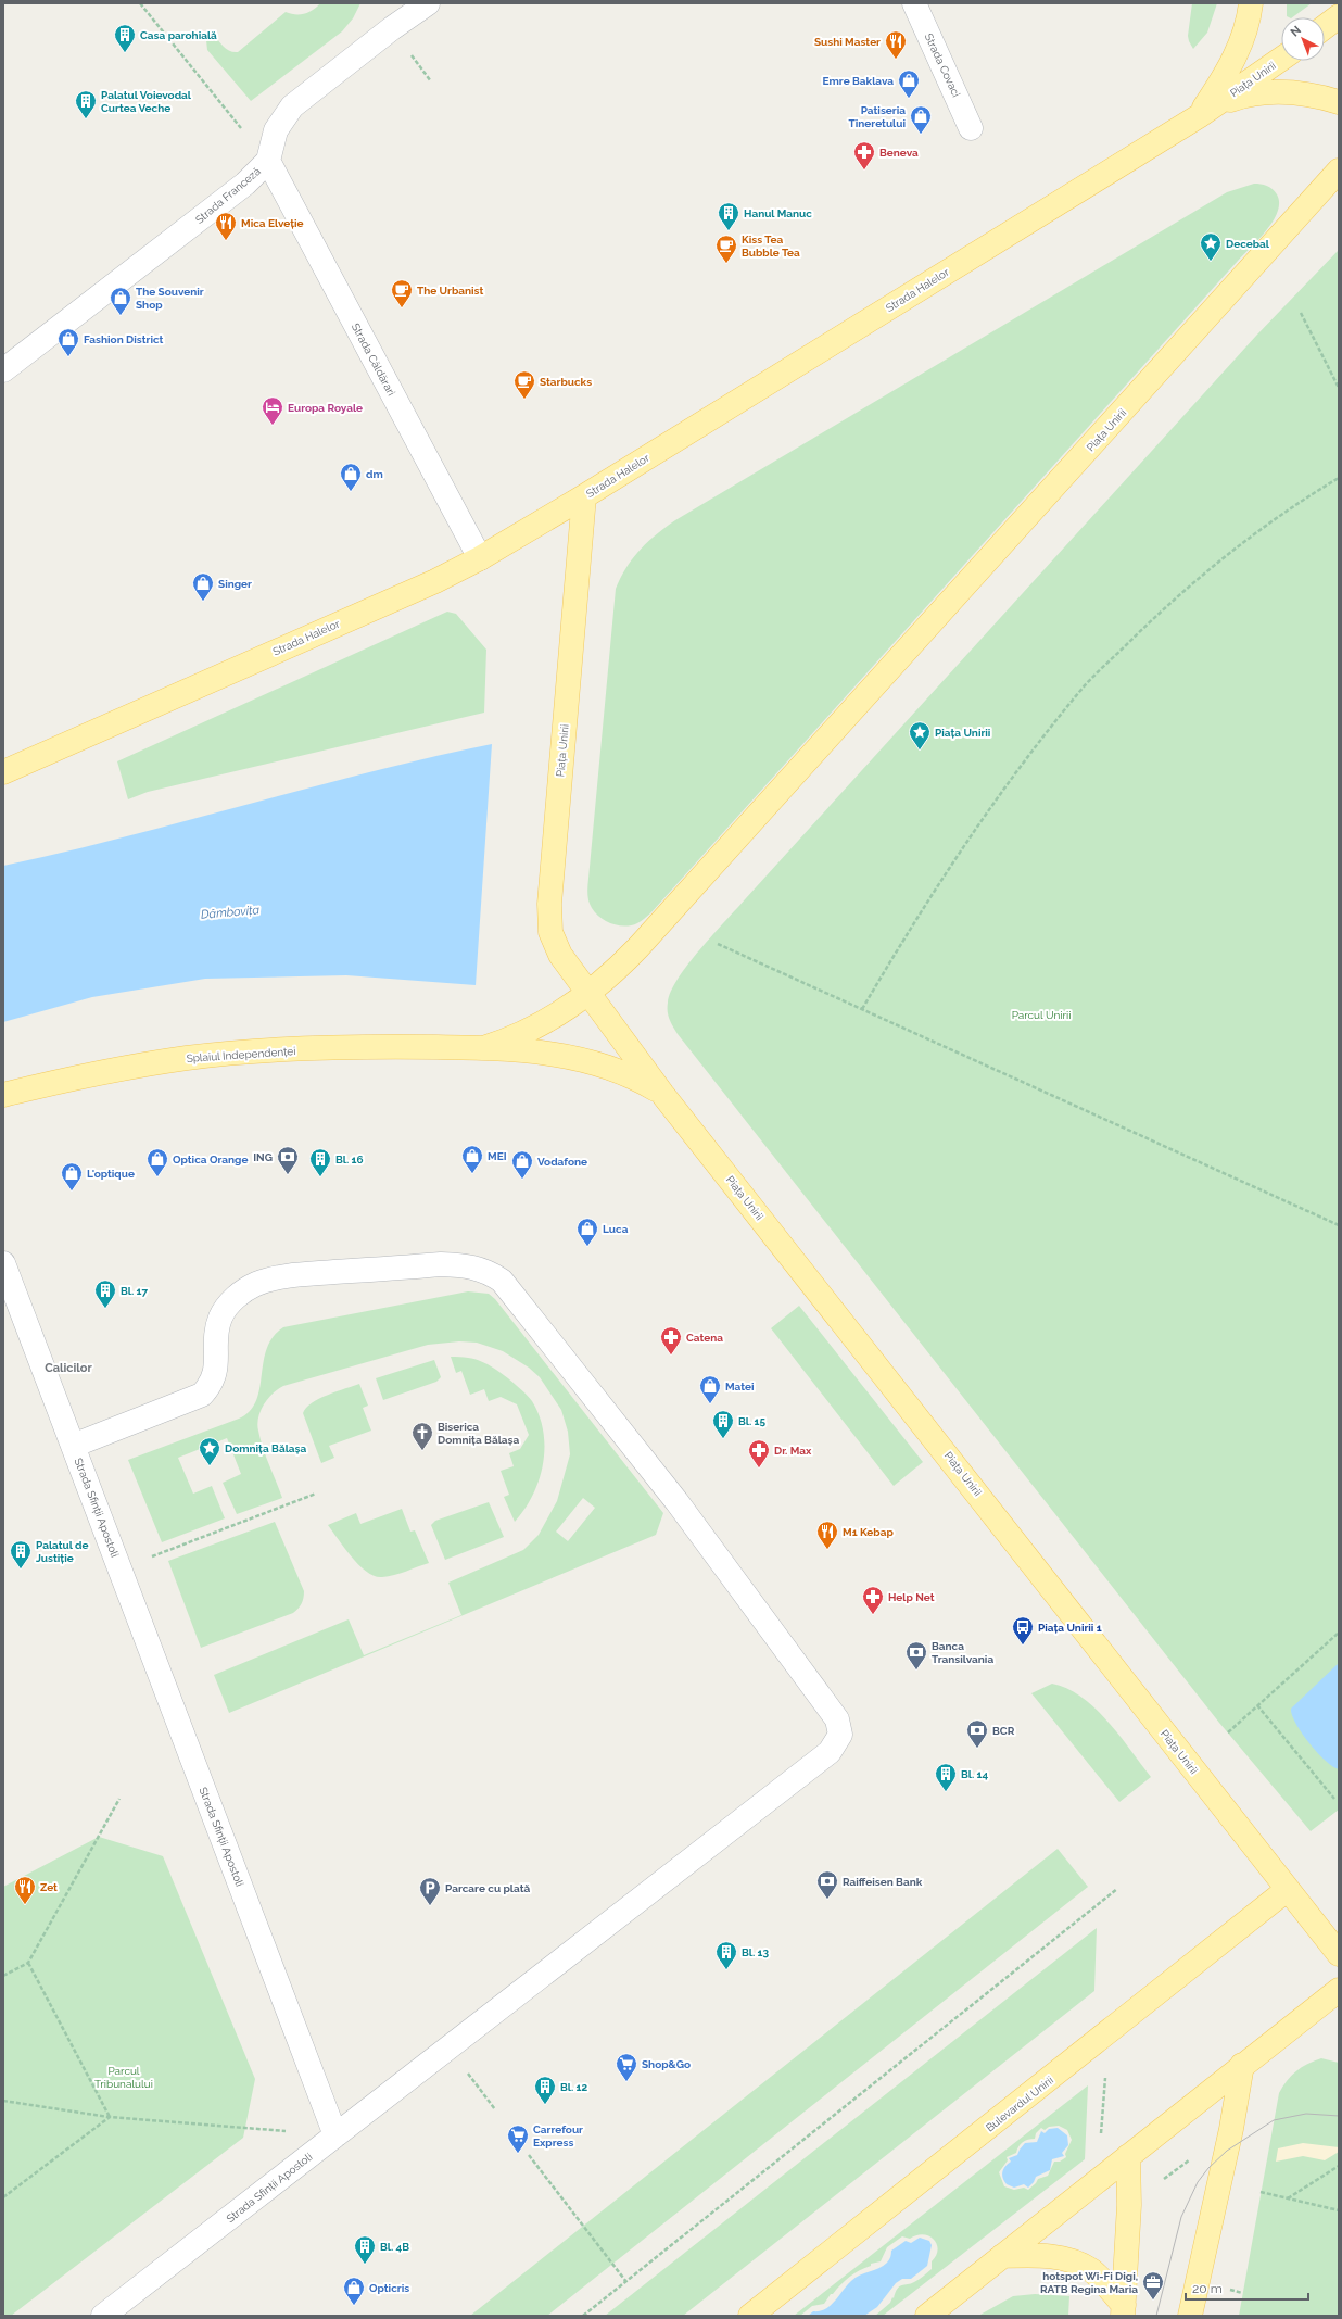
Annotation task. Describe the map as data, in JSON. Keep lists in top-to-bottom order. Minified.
{"streets":{"main road":["Piața Unirii","Strada Halelor","Splaiul Independenței","Bulevardul Unirii"],"street":["Strada Covaci","Strada Franceză","Strada Căldărari","Strada Sfinții Apostoli"]},"crossings":[["Piața Unirii","Strada Halelor"],["Piața Unirii","Splaiul Independenței"],["Piața Unirii","Bulevardul Unirii"],["Strada Franceză","Strada Căldărari"],["Strada Halelor","Strada Căldărari"]],"districts":["Calicilor"],"water":["Dâmbovița"],"parks":["Parcul Unirii","Parcul Tribunalului"],"places":{"building":["Casa parohială","Palatul Voievodal Curtea Veche","Hanul Manuc","Bl. 16","Bl. 17","Bl. 15","Palatul de Justiție","Bl. 14","Bl. 13","Bl. 12","Bl. 4B"],"restaurant":["Sushi Master","Mica Elveție","M1 Kebap","Zet"],"shop":["Emre Baklava","Patiseria Tineretului","The Souvenir Shop","Fashion District","dm","Singer","MEI","Optica Orange","Vodafone","L'optique","Luca","Matei","Opticris"],"pharmacy":["Beneva","Catena","Dr. Max","Help Net"],"place":["Decebal","Piața Unirii","Domnița Bălașa"],"cafe":["Kiss Tea Bubble Tea","The Urbanist","Starbucks"],"hotel":["Europa Royale"],"bank":["ING","Banca Transilvania","BCR","Raiffeisen Bank"],"church":["Biserica Domnița Bălașa"],"bus stop":["Piața Unirii 1"],"parking":["Parcare cu plată"],"supermarket":["Shop&Go","Carrefour Express"],"office":["hotspot Wi-Fi Digi, RATB Regina Maria"]},"scale_bar":"20 m","north":"top left"}
